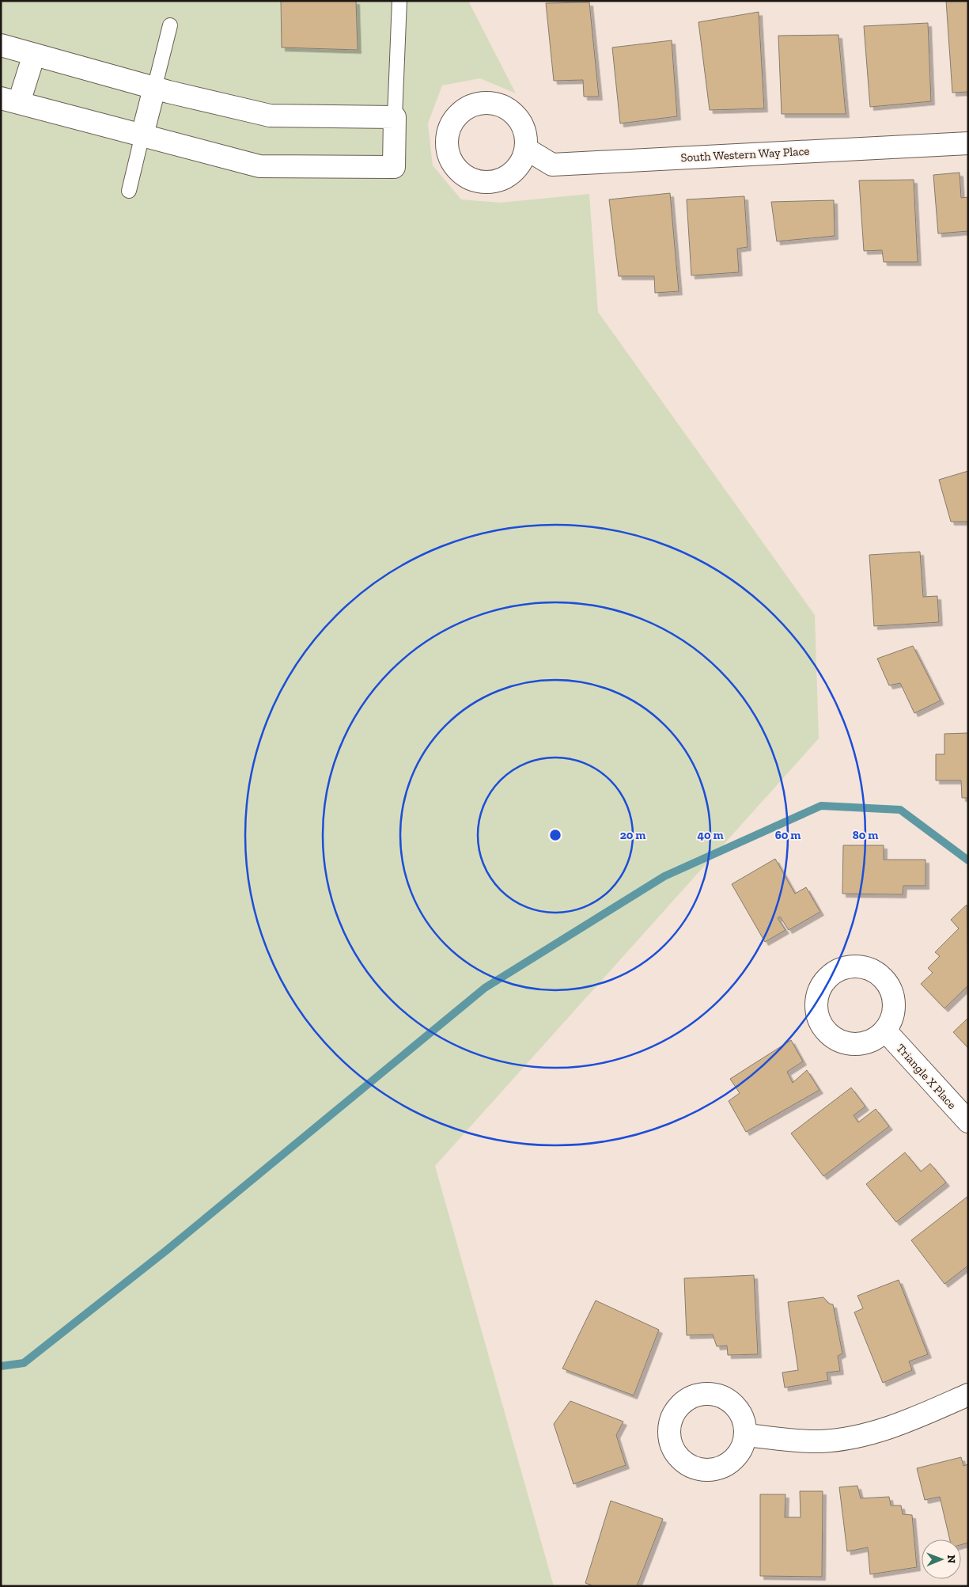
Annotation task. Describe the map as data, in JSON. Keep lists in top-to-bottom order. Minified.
{"streets":{"street":["South Western Way Place","Triangle X Place"]},"north":"right","rings":["20 m","40 m","60 m","80 m"]}
